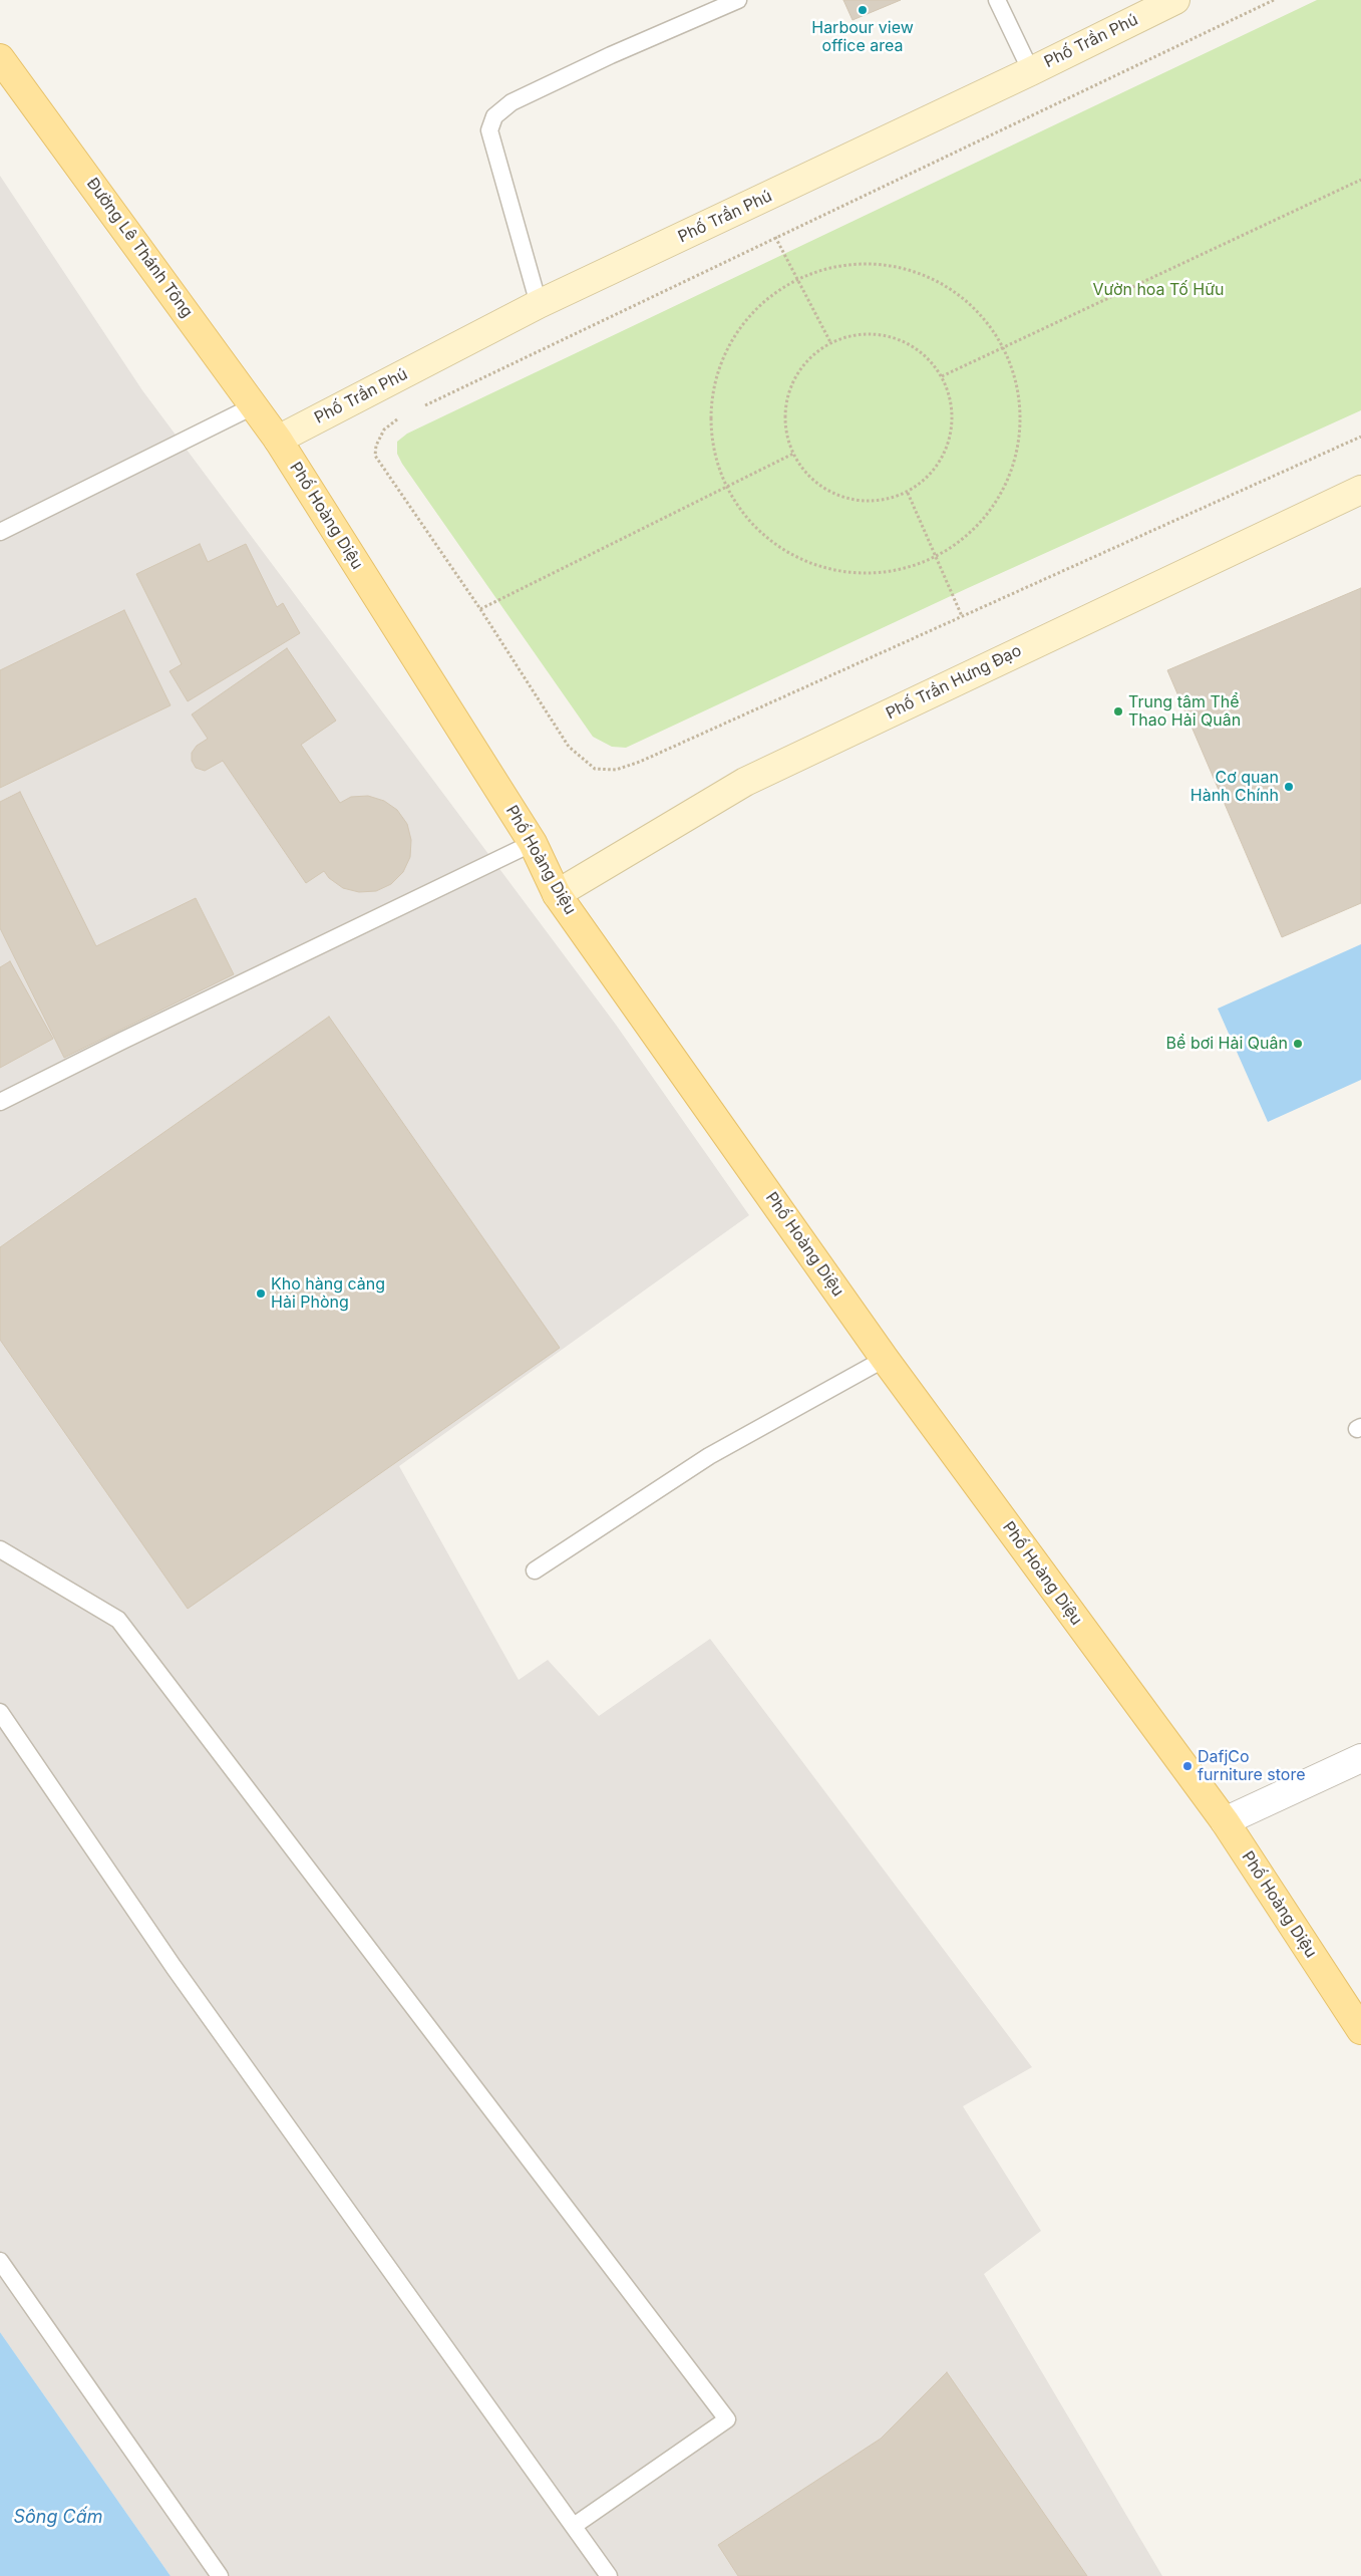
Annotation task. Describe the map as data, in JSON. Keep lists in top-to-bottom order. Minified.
{"streets":{"main road":["Phố Trần Phú","Đường Lê Thánh Tông","Phố Hoàng Diệu","Phố Trần Hưng Đạo"]},"crossings":[["Phố Trần Phú","Đường Lê Thánh Tông"],["Phố Trần Phú","Phố Hoàng Diệu"],["Đường Lê Thánh Tông","Phố Hoàng Diệu"],["Phố Hoàng Diệu","Phố Trần Hưng Đạo"]],"water":["Sông Cấm"],"parks":["Vườn hoa Tố Hữu"],"places":["Harbour view office area","Trung tâm Thể Thao Hải Quân","Cơ quan Hành Chính","Bể bơi Hải Quân","Kho hàng cảng Hải Phòng","DafjCo furniture store"]}
